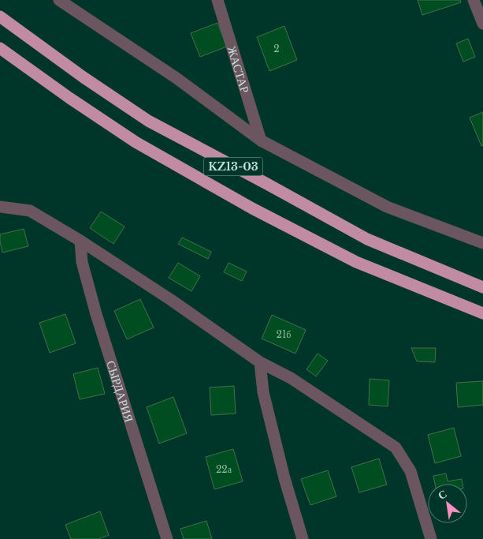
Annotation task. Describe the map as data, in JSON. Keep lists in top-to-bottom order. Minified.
{"streets":{"highway":["KZ13-03"],"street":["ЖАСТАР","СЫРДАРИЯ"]},"house_numbers":["2","21б","22а"],"north":"top left"}
